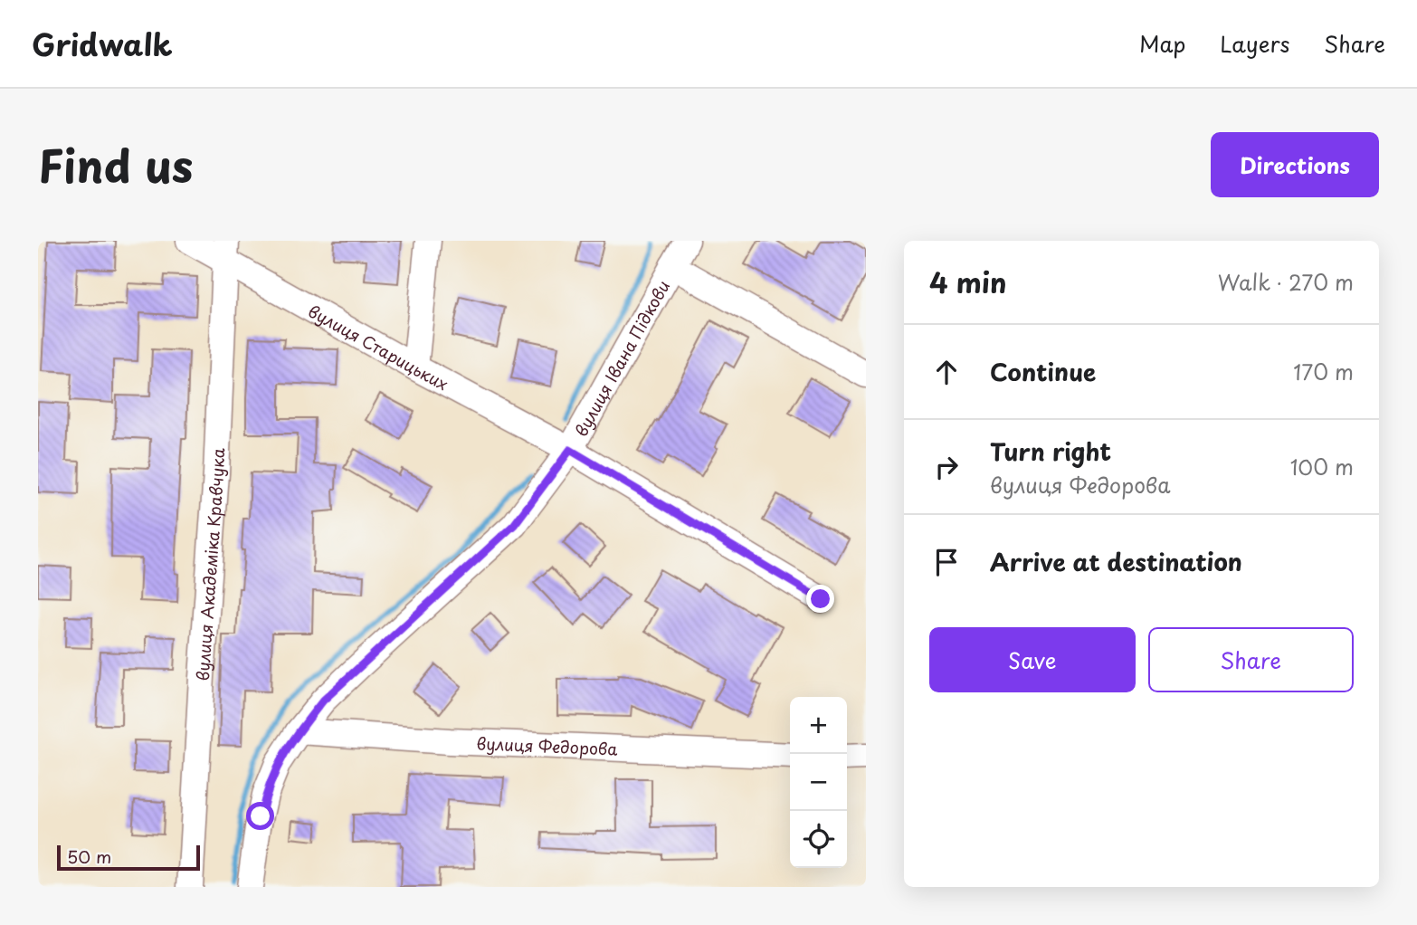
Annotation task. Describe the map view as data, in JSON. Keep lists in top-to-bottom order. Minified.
{"streets":{"street":["вулиця Старицьких","вулиця Івана Підкови","вулиця Академіка Кравчука","вулиця Федорова"]},"crossings":[["вулиця Старицьких","вулиця Івана Підкови"],["вулиця Старицьких","вулиця Академіка Кравчука"],["вулиця Івана Підкови","вулиця Федорова"]],"scale_bar":"50 m","page":{"header":"Gridwalk","nav":["Map","Layers","Share"],"title":"Find us","buttons":["Directions",["Save","Share"]],"heading":["4 min","Walk · 270 m"],"list":[["Continue","170 m"],["Turn right","вулиця Федорова","100 m"],"Arrive at destination"],"map_buttons":["+","−"],"scale":"50 m"}}
